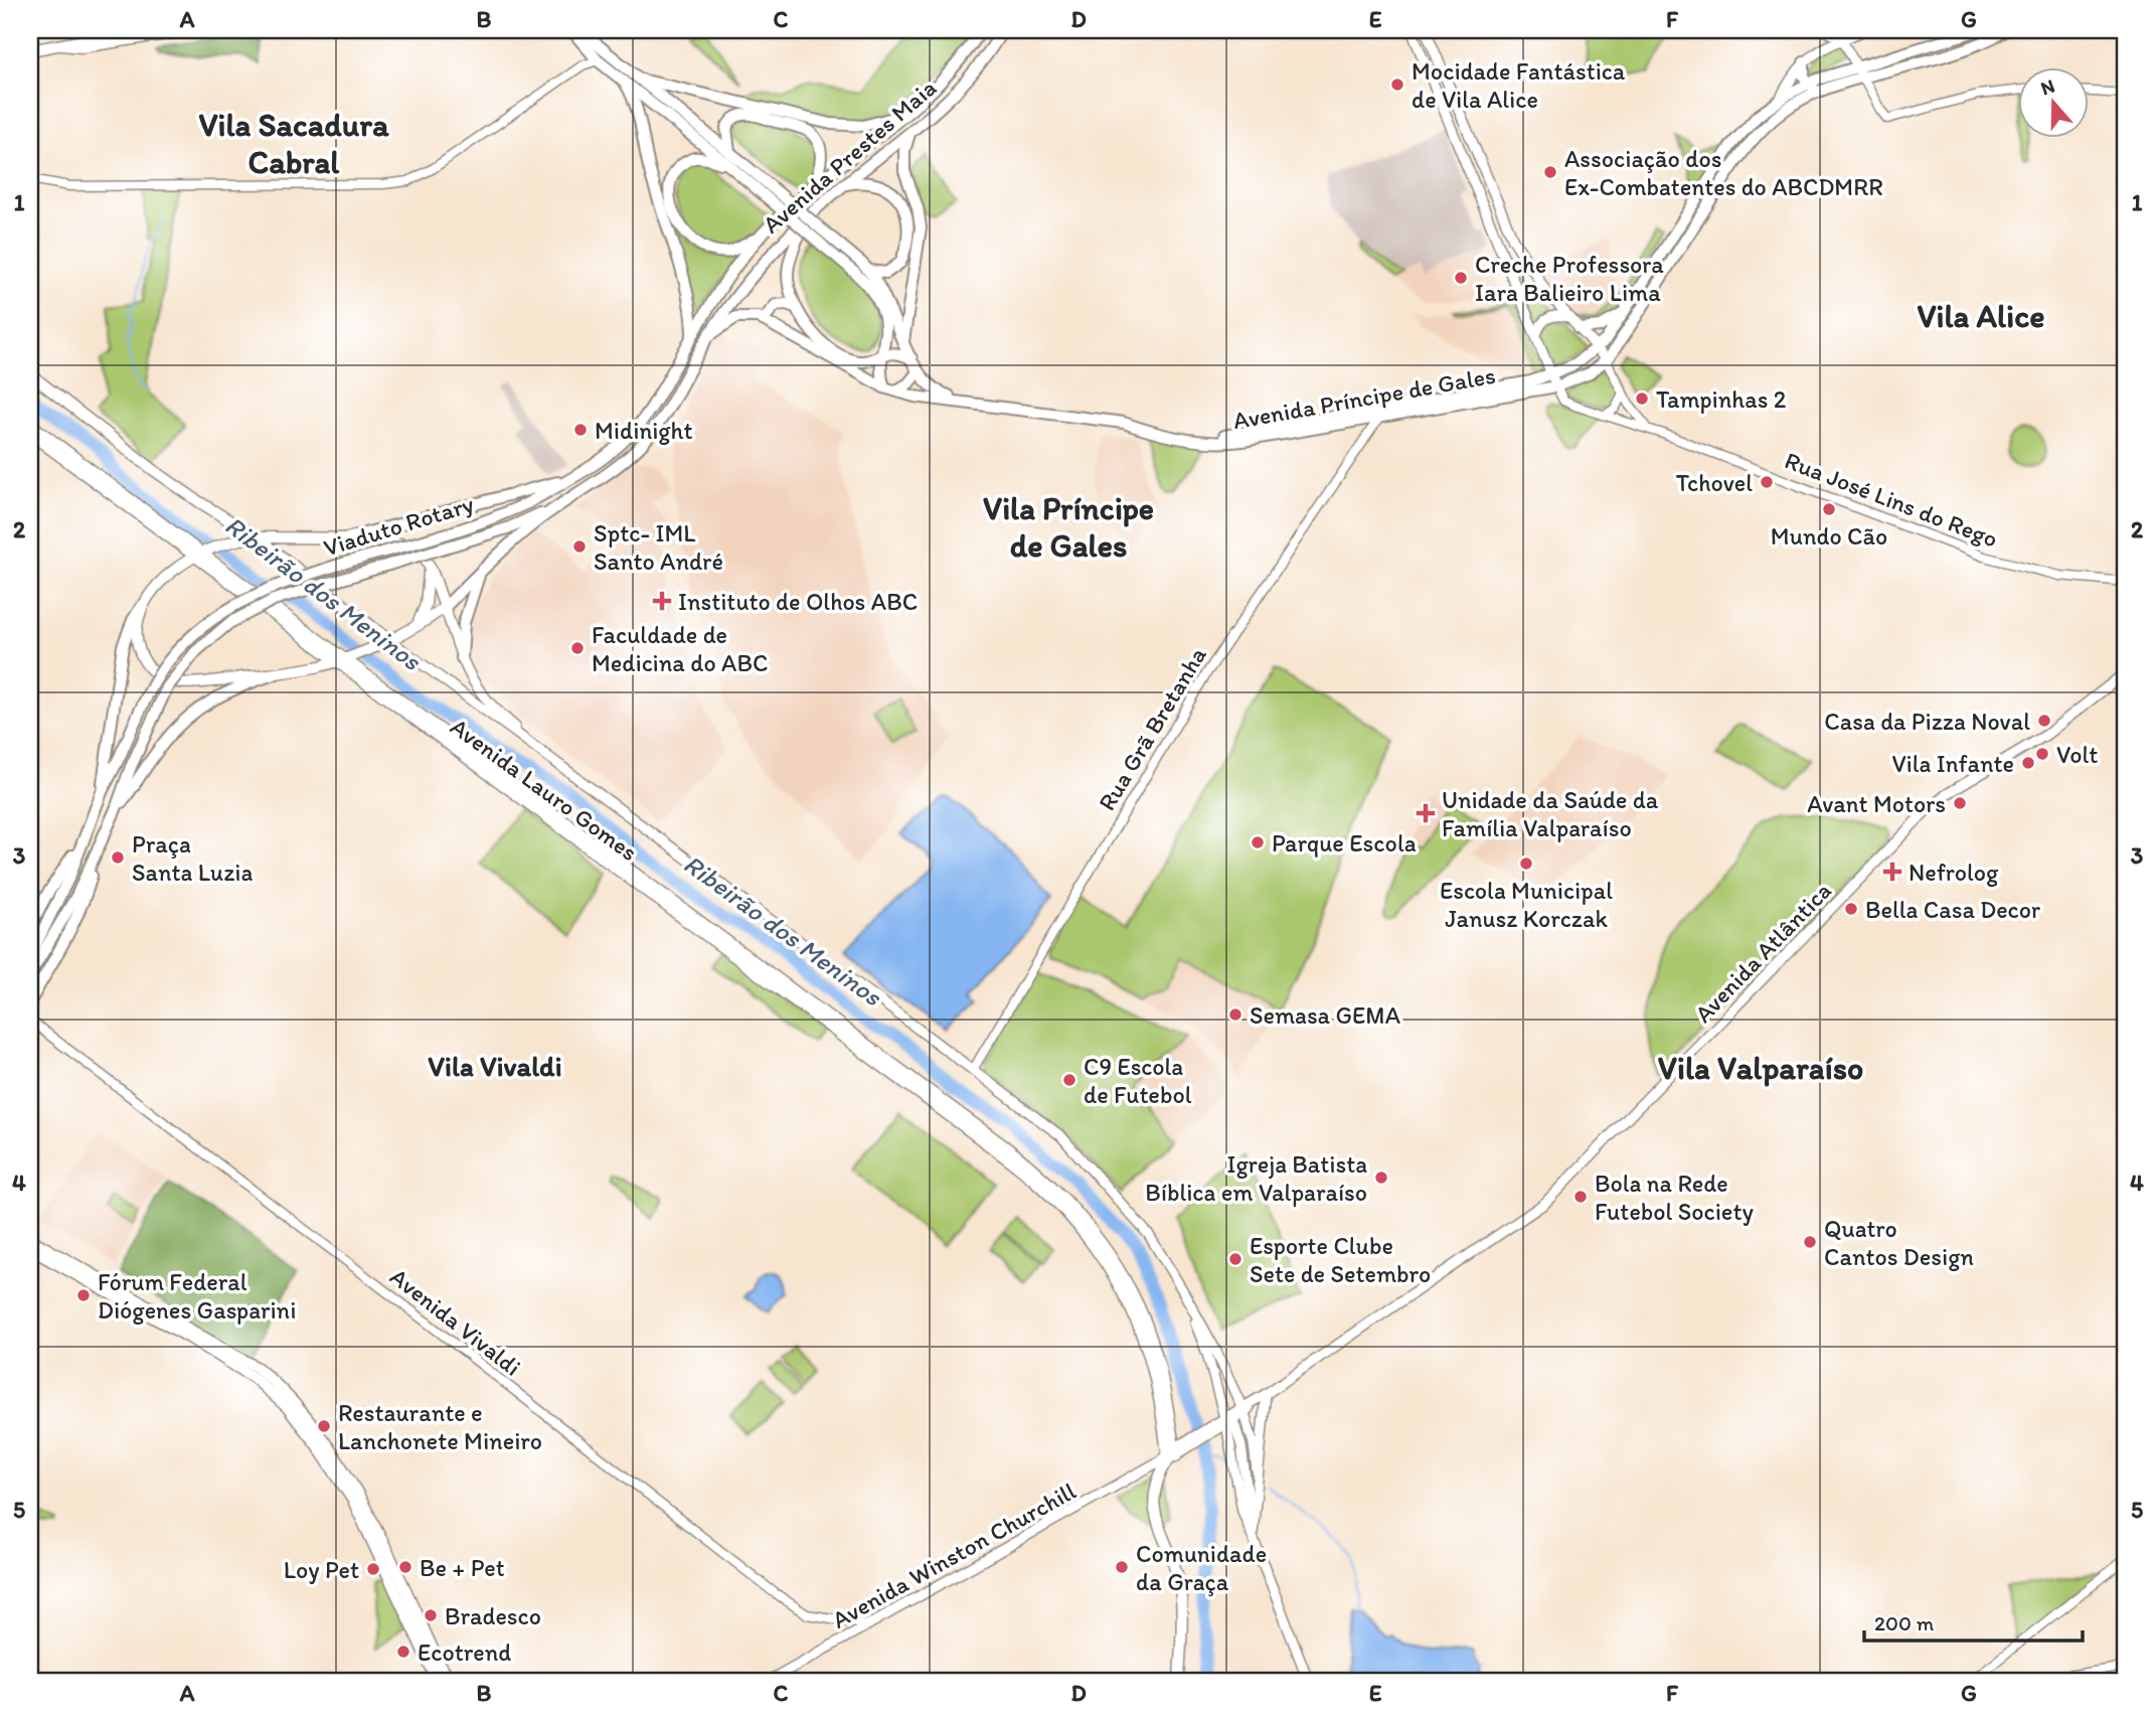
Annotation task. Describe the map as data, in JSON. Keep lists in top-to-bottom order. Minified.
{"streets":{"highway":["Avenida Prestes Maia","Avenida Príncipe de Gales","Viaduto Rotary"],"main road":["Avenida Lauro Gomes","Avenida Atlântica","Avenida Winston Churchill"],"street":["Rua José Lins do Rego","Rua Grã Bretanha","Avenida Vivaldi"]},"crossings":[["Avenida Prestes Maia","Viaduto Rotary"],["Avenida Príncipe de Gales","Rua José Lins do Rego"],["Avenida Príncipe de Gales","Rua Grã Bretanha"],["Rua Grã Bretanha","Avenida Lauro Gomes"],["Avenida Lauro Gomes","Avenida Atlântica"],["Avenida Lauro Gomes","Avenida Winston Churchill"],["Avenida Atlântica","Avenida Winston Churchill"],["Avenida Vivaldi","Avenida Winston Churchill"]],"districts":["Vila Sacadura Cabral","Vila Alice","Vila Príncipe de Gales","Vila Vivaldi","Vila Valparaíso"],"water":["Ribeirão dos Meninos"],"places":{"other":["Mocidade Fantástica de Vila Alice","Associação dos Ex-Combatentes do ABCDMRR","Creche Professora Iara Balieiro Lima","Tampinhas 2","Midinight","Tchovel","Mundo Cão","Sptc- IML Santo André","Faculdade de Medicina do ABC","Casa da Pizza Noval","Volt","Vila Infante","Avant Motors","Parque Escola","Praça Santa Luzia","Escola Municipal Janusz Korczak","Bella Casa Decor","Semasa GEMA","C9 Escola de Futebol","Igreja Batista Bíblica em Valparaíso","Bola na Rede Futebol Society","Quatro Cantos Design","Esporte Clube Sete de Setembro","Fórum Federal Diógenes Gasparini","Restaurante e Lanchonete Mineiro","Be + Pet","Comunidade da Graça","Loy Pet","Bradesco","Ecotrend"],"health":["Instituto de Olhos ABC","Unidade da Saúde da Família Valparaíso","Nefrolog"]},"scale_bar":"200 m","north":"top","grid":{"columns":["A","B","C","D","E","F","G"],"rows":["1","2","3","4","5"]}}
